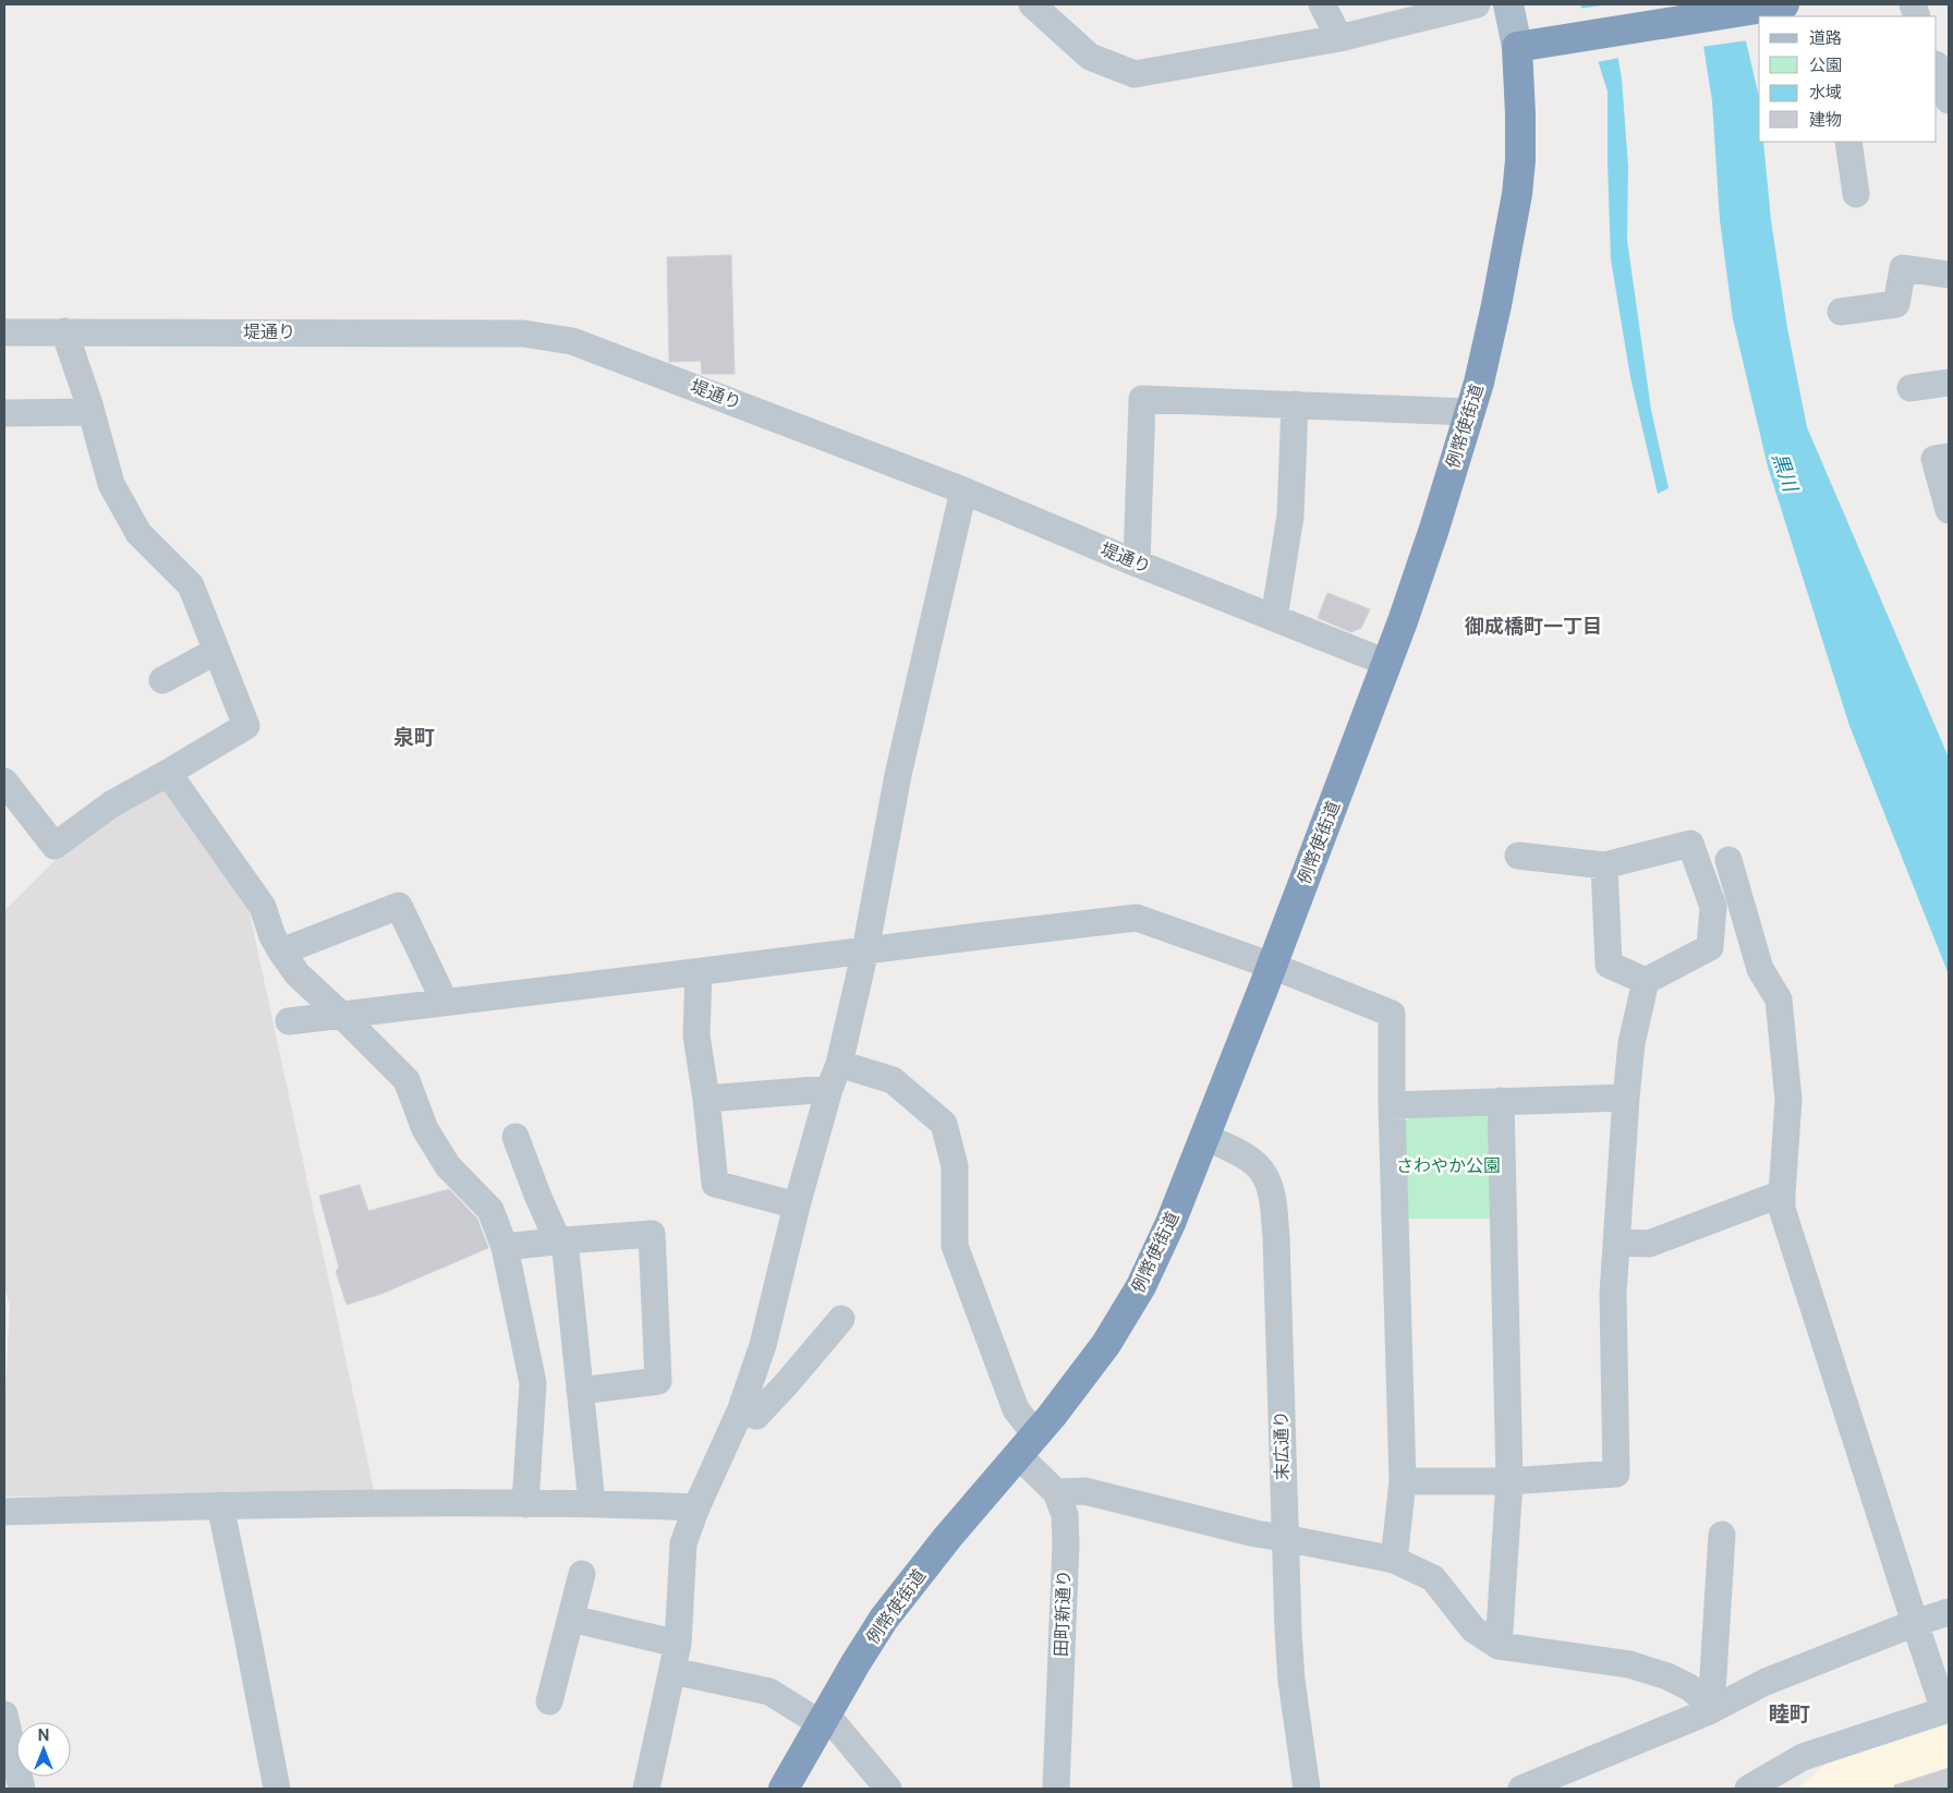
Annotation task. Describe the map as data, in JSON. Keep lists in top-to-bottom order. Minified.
{"streets":{"highway":["例幣使街道"],"street":["堤通り","末広通り","田町新通り"]},"crossings":[["堤通り","例幣使街道"],["例幣使街道","末広通り"],["例幣使街道","田町新通り"]],"districts":["御成橋町一丁目","泉町","睦町"],"water":["黒川"],"parks":["さわやか公園"],"legend":["道路","公園","水域","建物"],"north":"top"}
